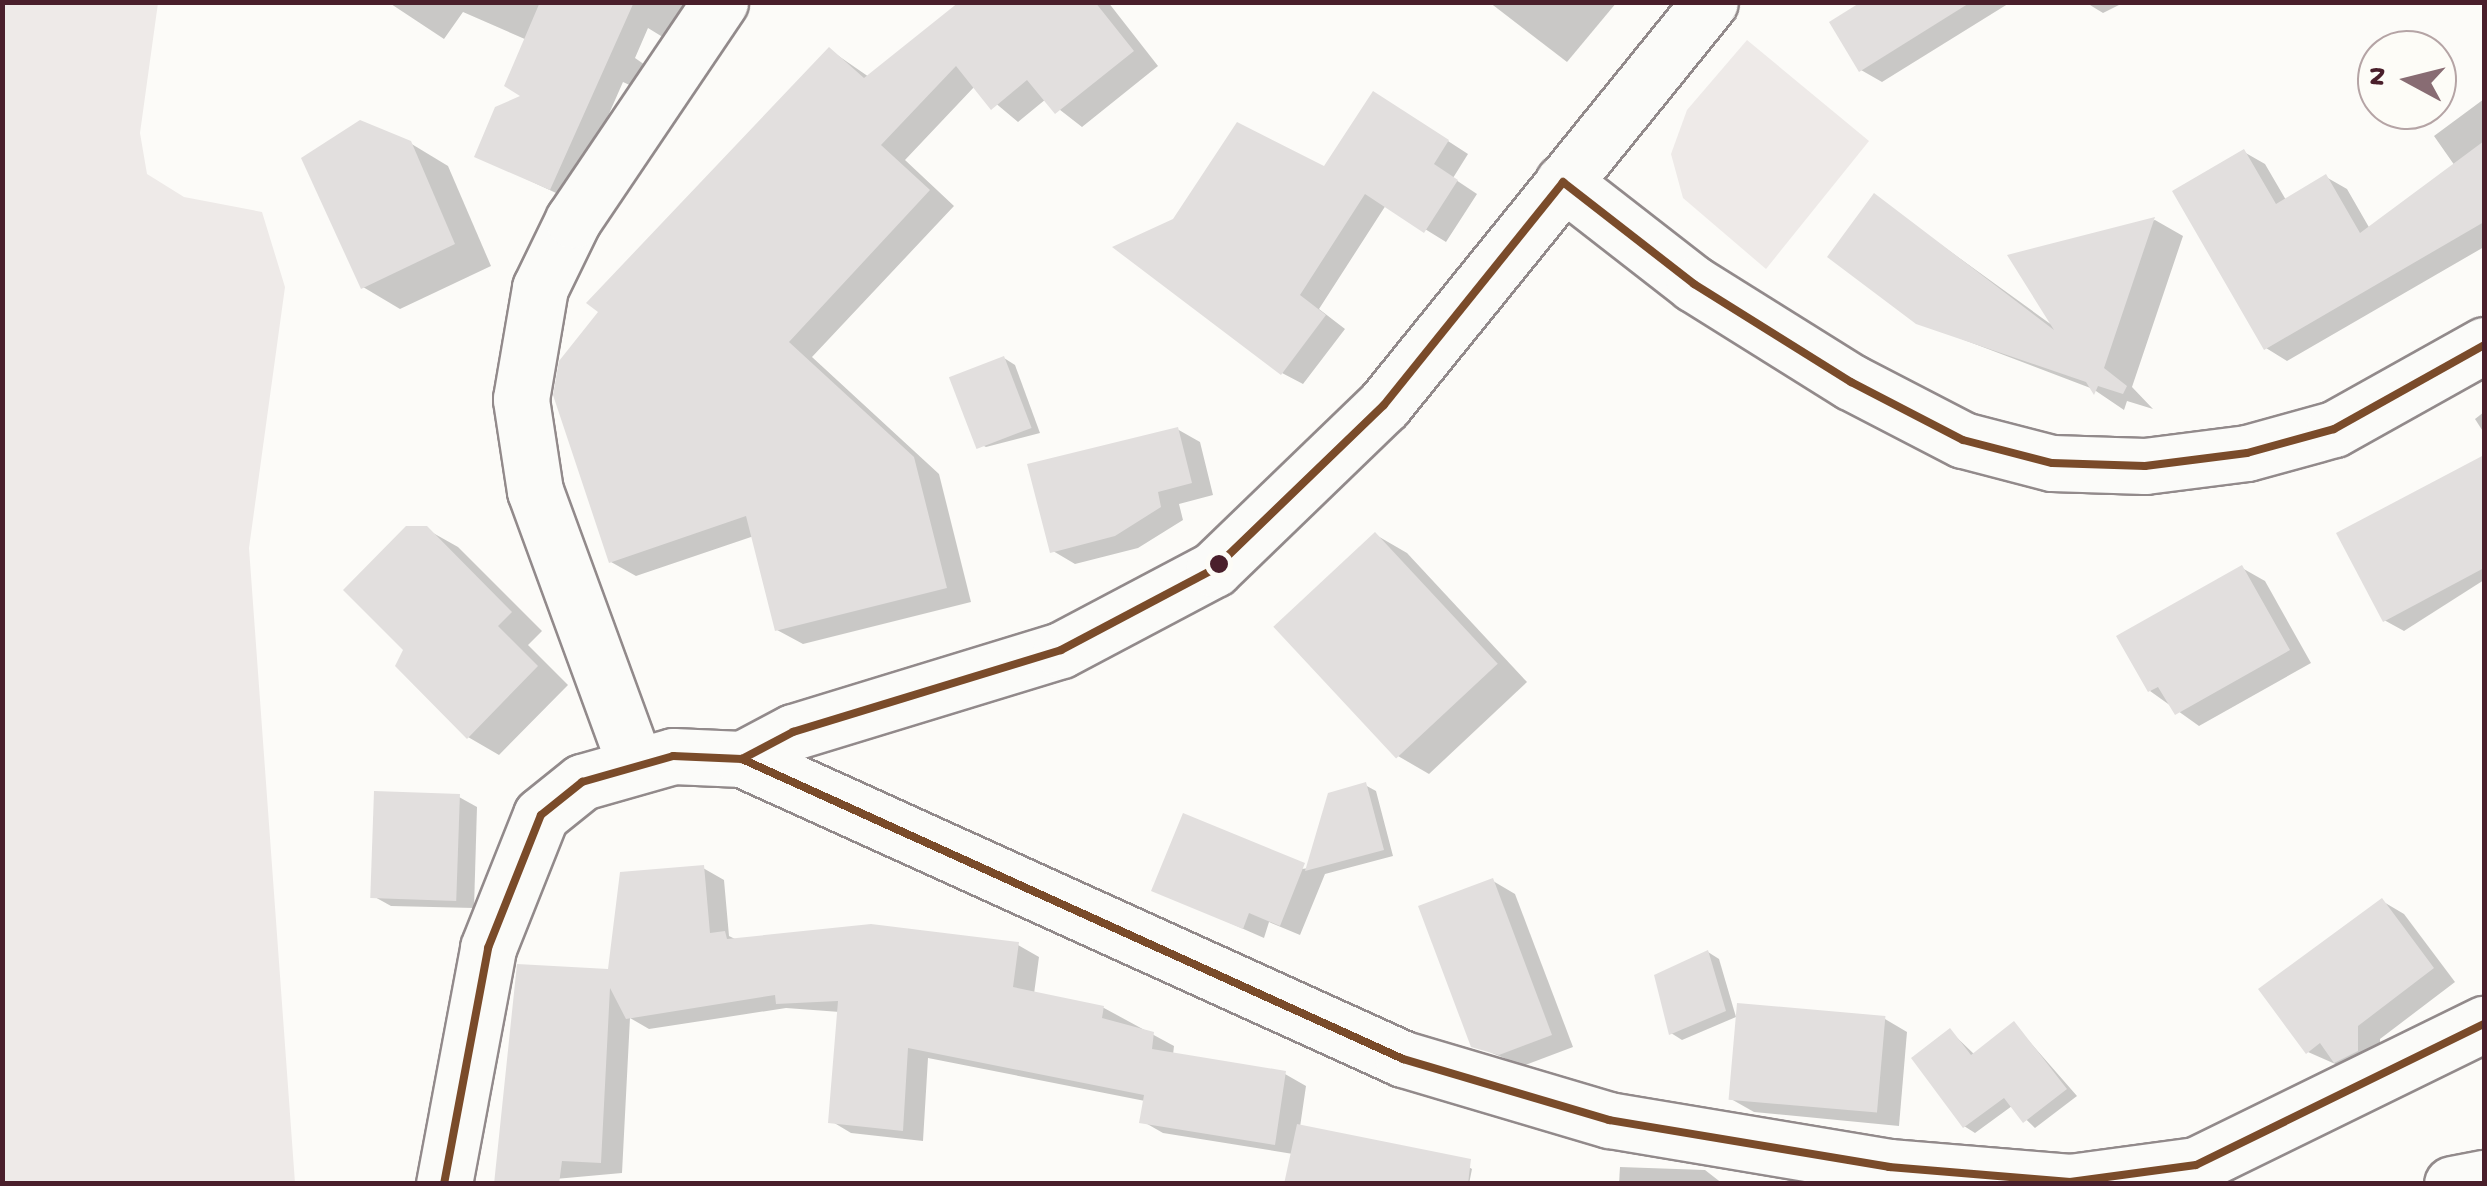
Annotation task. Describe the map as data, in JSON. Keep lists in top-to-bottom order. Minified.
{"north":"left"}
